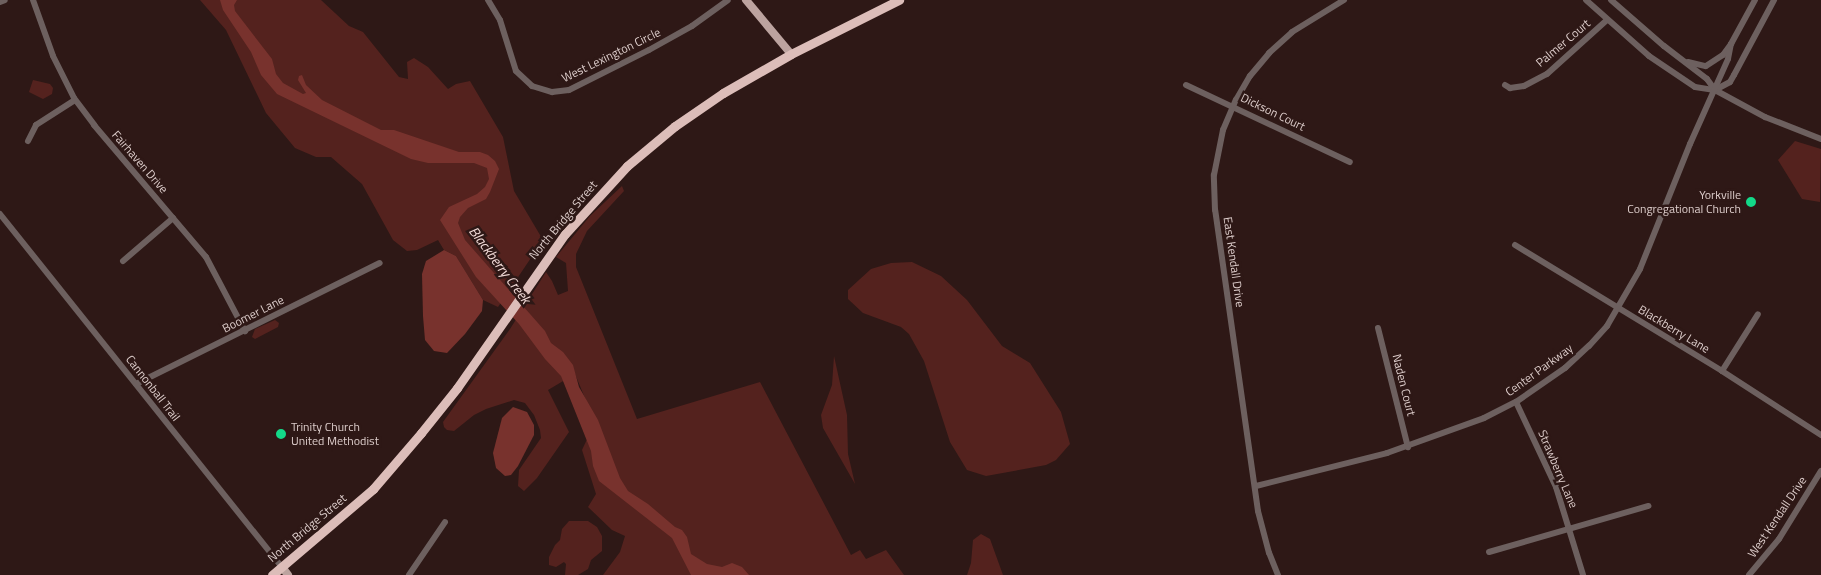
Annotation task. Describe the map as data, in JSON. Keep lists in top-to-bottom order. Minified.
{"streets":{"highway":["North Bridge Street"],"main road":["Cannonball Trail"],"street":["Palmer Court","West Lexington Circle","Dickson Court","Fairhaven Drive","East Kendall Drive","Boomer Lane","Blackberry Lane","Center Parkway","Naden Court","Strawberry Lane","West Kendall Drive"]},"crossings":[["Dickson Court","East Kendall Drive"],["Fairhaven Drive","Boomer Lane"],["North Bridge Street","Cannonball Trail"],["East Kendall Drive","Center Parkway"],["Boomer Lane","Cannonball Trail"],["Blackberry Lane","Center Parkway"],["Center Parkway","Naden Court"],["Center Parkway","Strawberry Lane"]],"water":["Blackberry Creek"],"places":["Yorkville Congregational Church","Trinity Church United Methodist"]}
